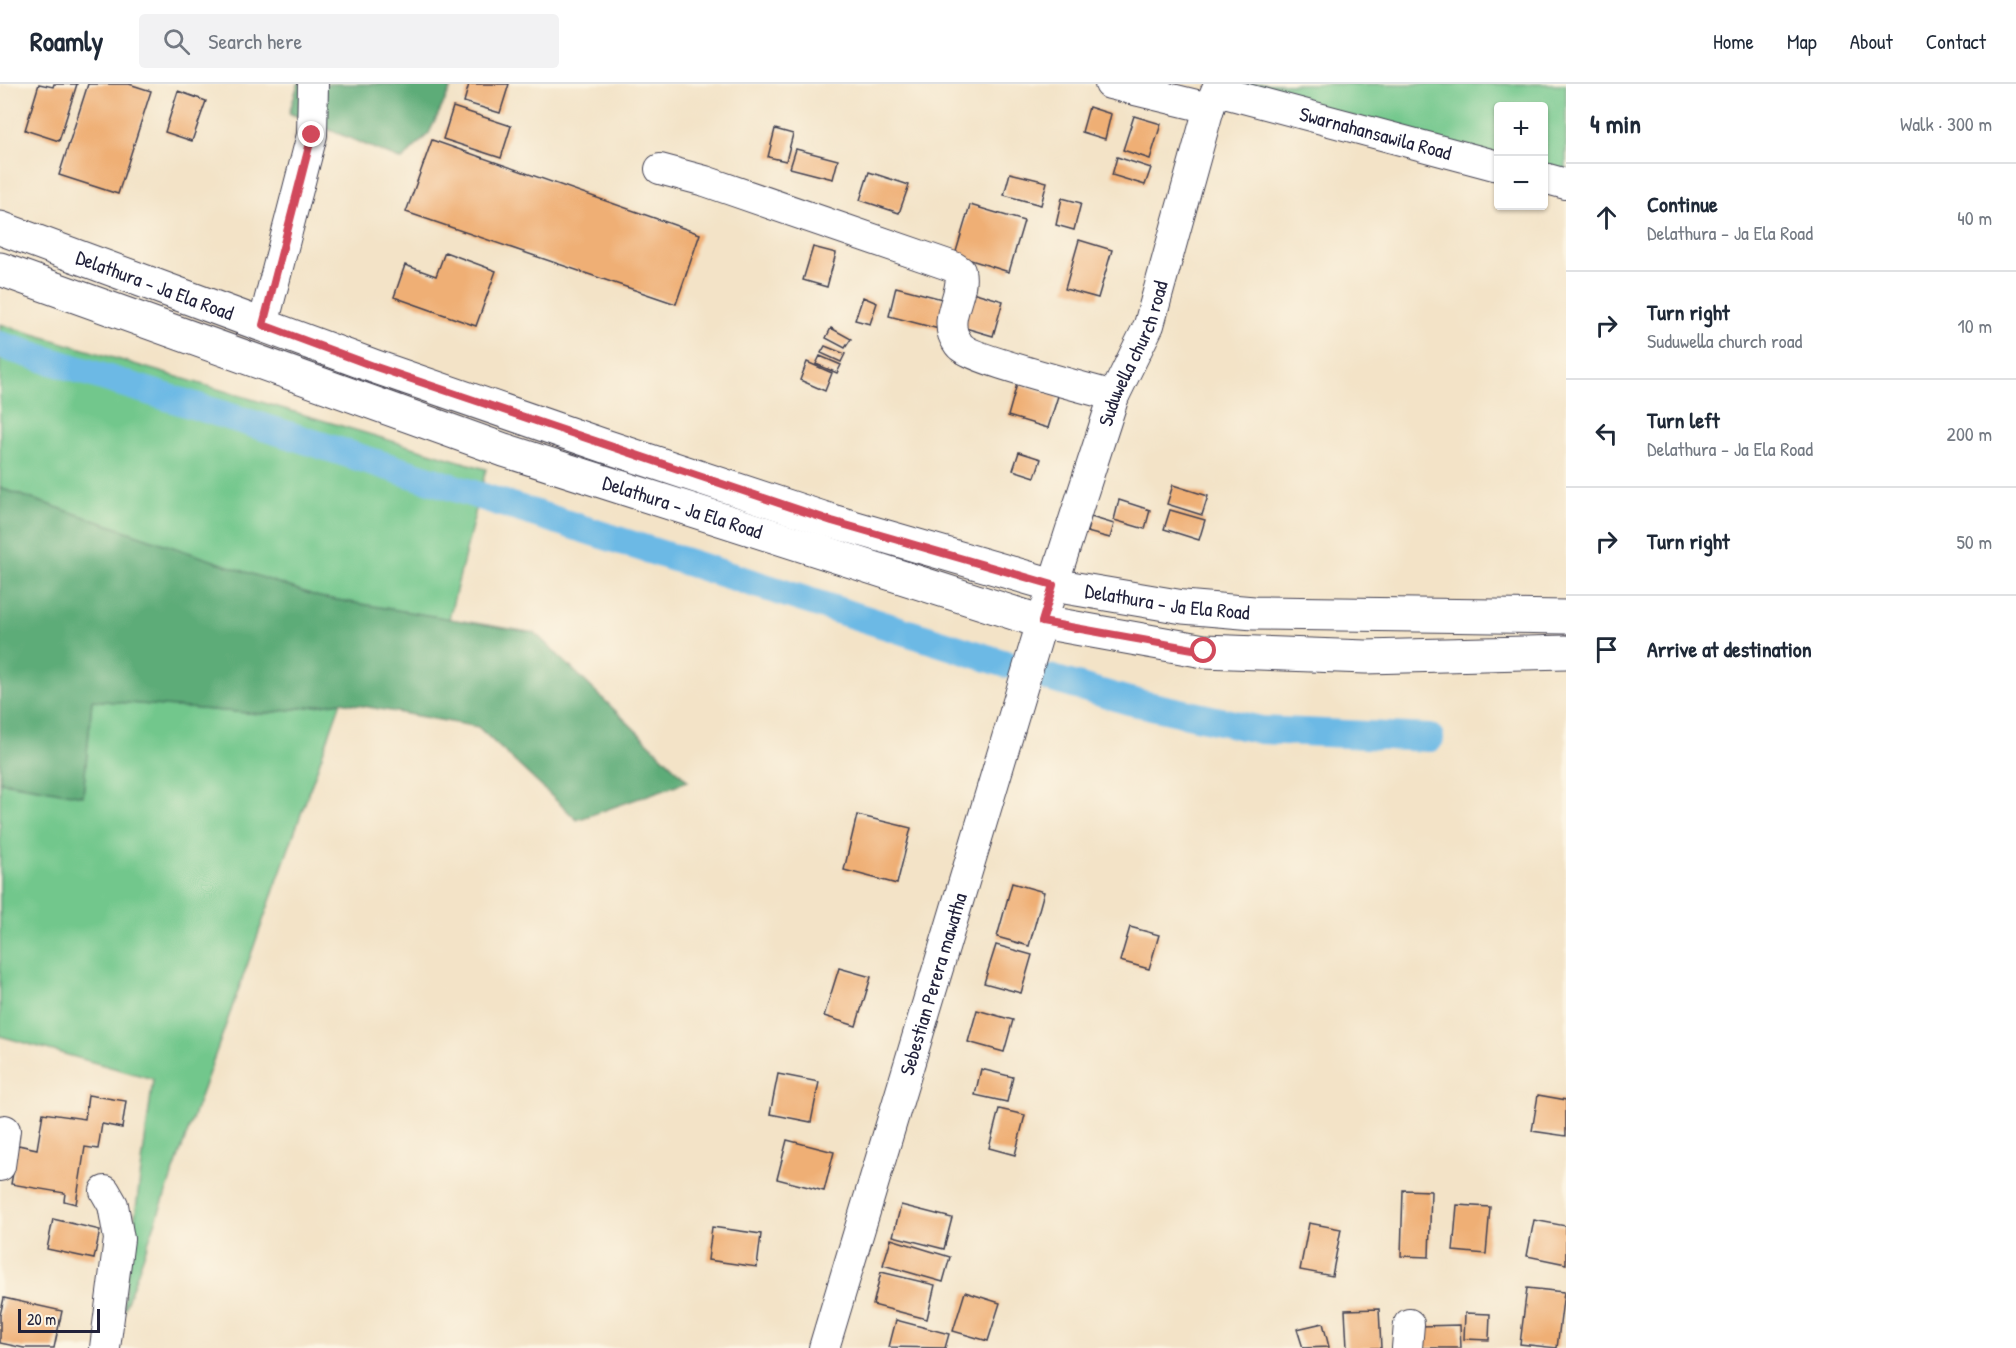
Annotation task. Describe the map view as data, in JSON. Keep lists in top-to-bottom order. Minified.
{"streets":{"main road":["Delathura - Ja Ela Road"],"street":["Swarnahansawila Road","Suduwella church road","Sebestian Perera mawatha"]},"crossings":[["Swarnahansawila Road","Suduwella church road"],["Delathura - Ja Ela Road","Suduwella church road"],["Delathura - Ja Ela Road","Sebestian Perera mawatha"],["Suduwella church road","Sebestian Perera mawatha"]],"scale_bar":"20 m","page":{"header":"Roamly","search":"Search here","nav":["Home","Map","About","Contact"],"heading":["4 min","Walk · 300 m"],"map_buttons":["+","−"],"list":[["Continue","Delathura - Ja Ela Road","40 m"],["Turn right","Suduwella church road","10 m"],["Turn left","Delathura - Ja Ela Road","200 m"],["Turn right","50 m"],"Arrive at destination"],"scale":"20 m"}}
